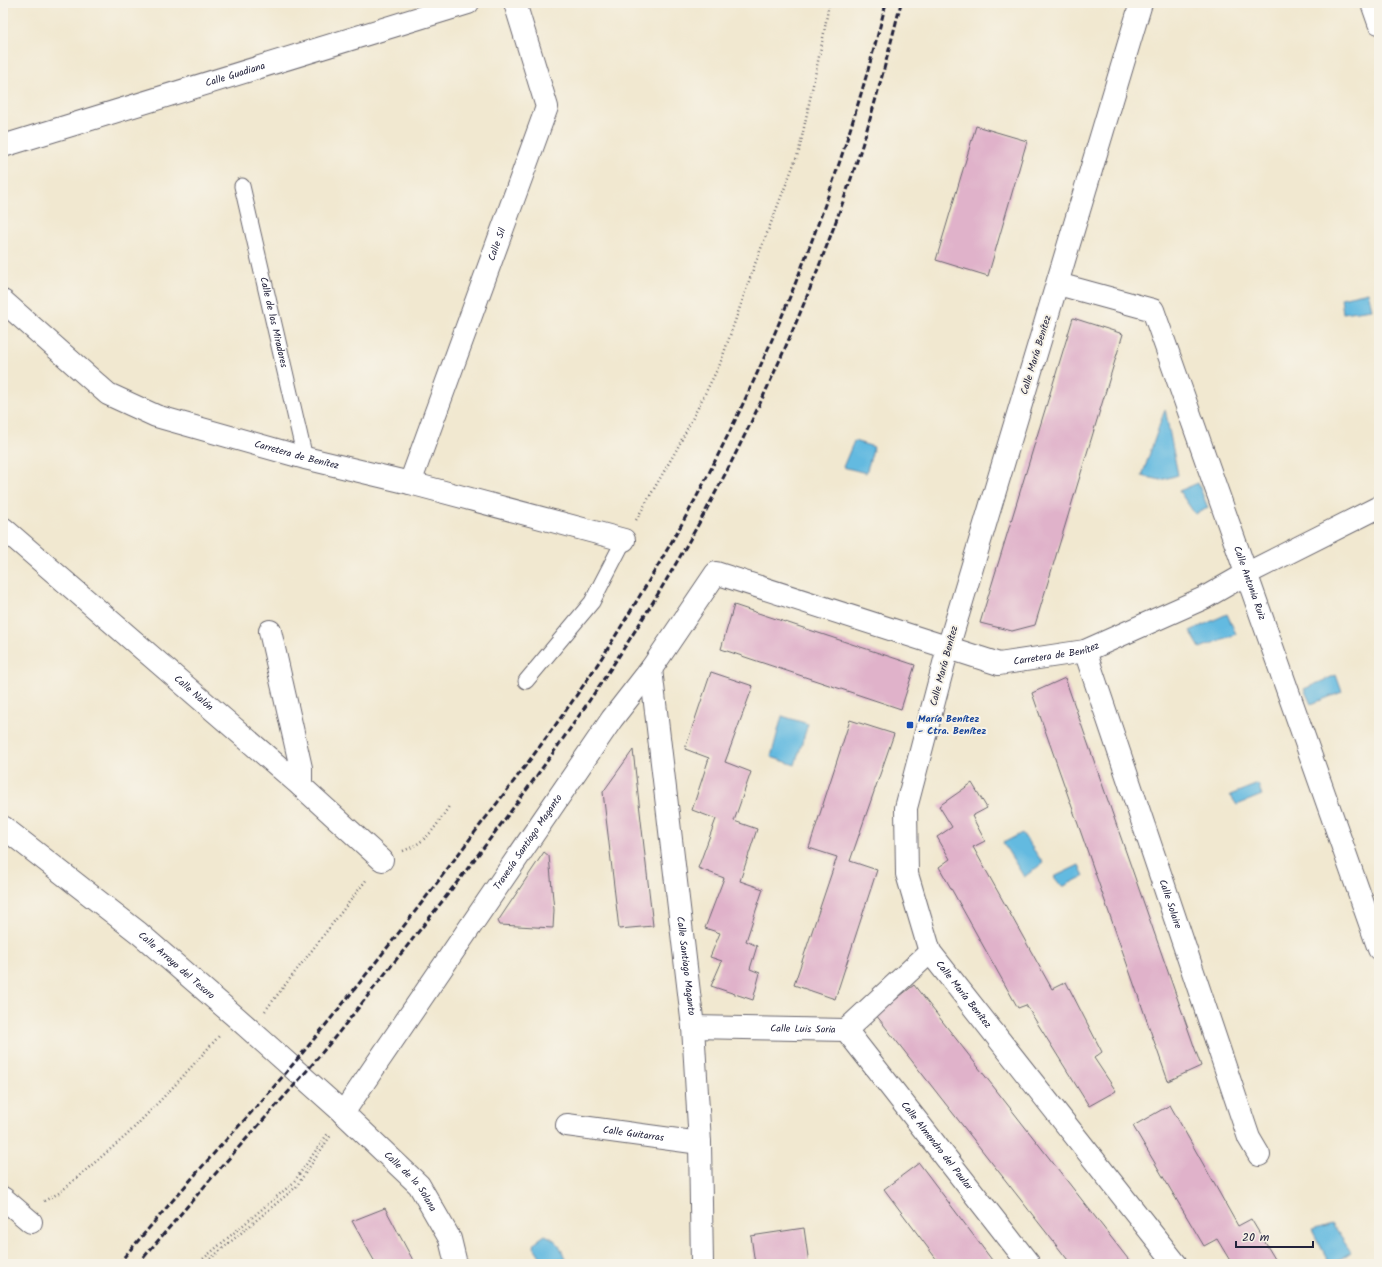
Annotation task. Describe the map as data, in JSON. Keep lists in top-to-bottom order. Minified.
{"streets":{"street":["Calle Guadiana","Calle Sil","Calle María Benítez","Carretera de Benítez","Calle Antonia Ruiz","Calle Nalón","Travesía Santiago Maganto","Calle Solaire","Calle Arroyo del Tesoro","Calle Santiago Maganto","Calle Luis Soria","Calle Guitarras","Calle Almendro del Paular","Calle de la Solana"],"lane":["Calle de los Miradores"]},"crossings":[["Calle Sil","Carretera de Benítez"],["Calle de los Miradores","Carretera de Benítez"],["Calle María Benítez","Carretera de Benítez"],["Calle María Benítez","Calle Antonia Ruiz"],["Calle María Benítez","Calle Luis Soria"],["Carretera de Benítez","Calle Antonia Ruiz"],["Carretera de Benítez","Travesía Santiago Maganto"],["Carretera de Benítez","Calle Solaire"],["Travesía Santiago Maganto","Calle Arroyo del Tesoro"],["Travesía Santiago Maganto","Calle Santiago Maganto"],["Travesía Santiago Maganto","Calle de la Solana"],["Calle Arroyo del Tesoro","Calle de la Solana"],["Calle Santiago Maganto","Calle Luis Soria"],["Calle Santiago Maganto","Calle Guitarras"],["Calle Luis Soria","Calle Almendro del Paular"]],"places":{"transit":["María Benítez - Ctra. Benítez"]},"scale_bar":"20 m"}
